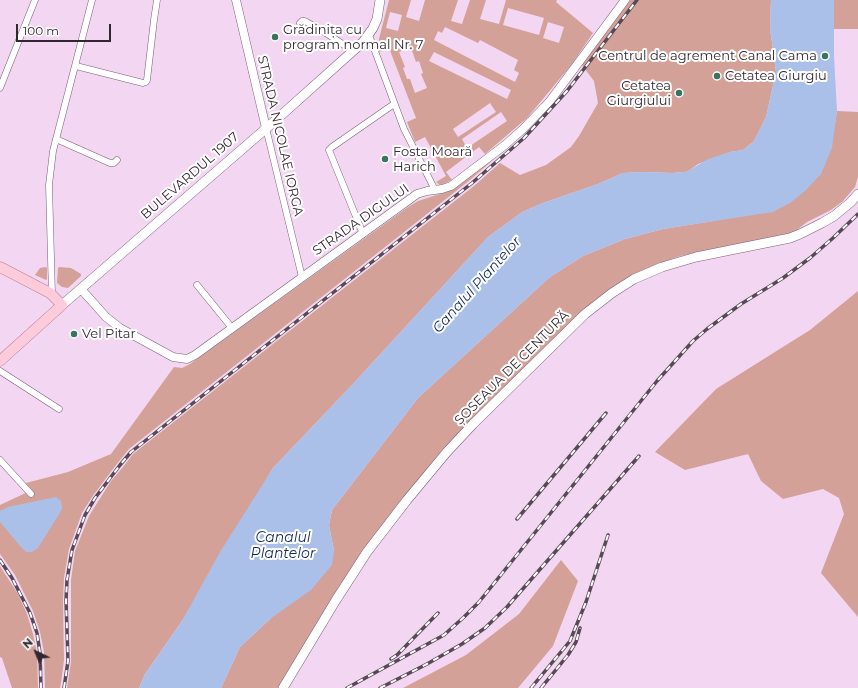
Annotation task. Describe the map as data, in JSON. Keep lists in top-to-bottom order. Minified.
{"streets":{"main road":["BULEVARDUL 1907","ȘOSEAUA DE CENTURĂ"],"street":["STRADA NICOLAE IORGA","STRADA DIGULUI"]},"crossings":[["STRADA NICOLAE IORGA","BULEVARDUL 1907"],["STRADA NICOLAE IORGA","STRADA DIGULUI"],["BULEVARDUL 1907","STRADA DIGULUI"]],"water":["Canalul Plantelor"],"places":["Grădinița cu program normal Nr. 7","Centrul de agrement Canal Cama","Cetatea Giurgiu","Cetatea Giurgiului","Fosta Moară Harich","Vel Pitar"],"scale_bar":"100 m","north":"top left"}
